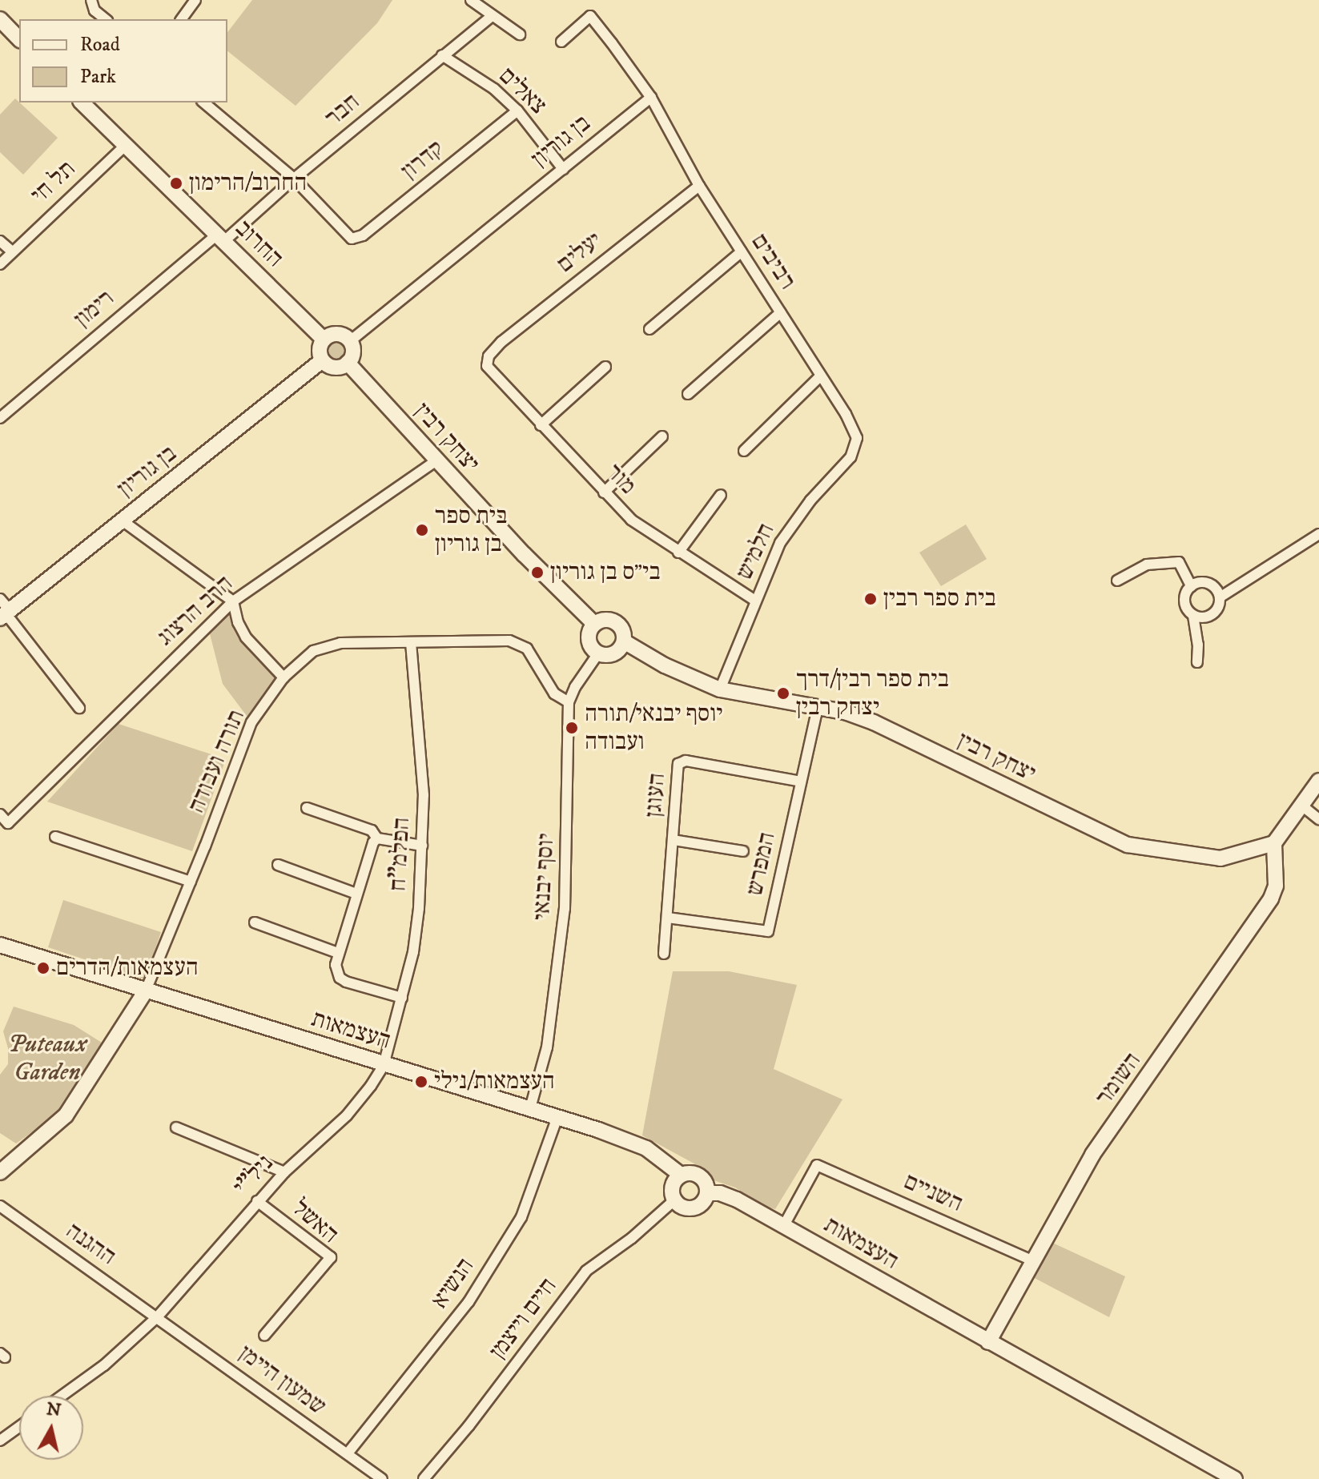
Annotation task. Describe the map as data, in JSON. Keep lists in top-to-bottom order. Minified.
{"streets":{"street":["צאלים","חבר","בן גוריון","קדרון","תל חי","החרוב","יעלים","רביבים","רימון","יצחק רבין","מור","חלמיש","הרב הרצוג","תורה ועבודה","העוגן","הפלמ\"ח","המפרש","יוסף יבנאי","העצמאות","השומר","ניל\"י","השניים","האשל","ההגנה","הנשיא","חיים וייצמן","שמעון היימן"]},"crossings":[["צאלים","חבר"],["צאלים","בן גוריון"],["צאלים","קדרון"],["חבר","קדרון"],["חבר","החרוב"],["חבר","רימון"],["בן גוריון","החרוב"],["בן גוריון","רביבים"],["בן גוריון","יצחק רבין"],["תל חי","החרוב"],["החרוב","רימון"],["החרוב","יצחק רבין"],["יעלים","רביבים"],["יעלים","מור"],["רביבים","חלמיש"],["יצחק רבין","חלמיש"],["יצחק רבין","הרב הרצוג"],["יצחק רבין","המפרש"],["יצחק רבין","יוסף יבנאי"],["יצחק רבין","השומר"],["מור","חלמיש"],["תורה ועבודה","הפלמ\"ח"],["תורה ועבודה","יוסף יבנאי"],["תורה ועבודה","העצמאות"],["העוגן","המפרש"],["הפלמ\"ח","העצמאות"],["הפלמ\"ח","ניל\"י"],["יוסף יבנאי","העצמאות"],["העצמאות","השומר"],["העצמאות","ניל\"י"],["העצמאות","השניים"],["העצמאות","הנשיא"],["העצמאות","חיים וייצמן"],["השומר","השניים"],["ניל\"י","האשל"],["ניל\"י","ההגנה"],["ניל\"י","שמעון היימן"],["ההגנה","שמעון היימן"],["הנשיא","שמעון היימן"]],"parks":["Puteaux Garden"],"places":["החרוב/הרימון","בית ספר בן גוריון","בי״ס בן גוריון","בית ספר רבין","בית ספר רבין/דרך יצחק רבין","יוסף יבנאי/תורה ועבודה","העצמאות/הדרים","העצמאות/נילי"],"legend":["Road","Park"],"north":"top"}
